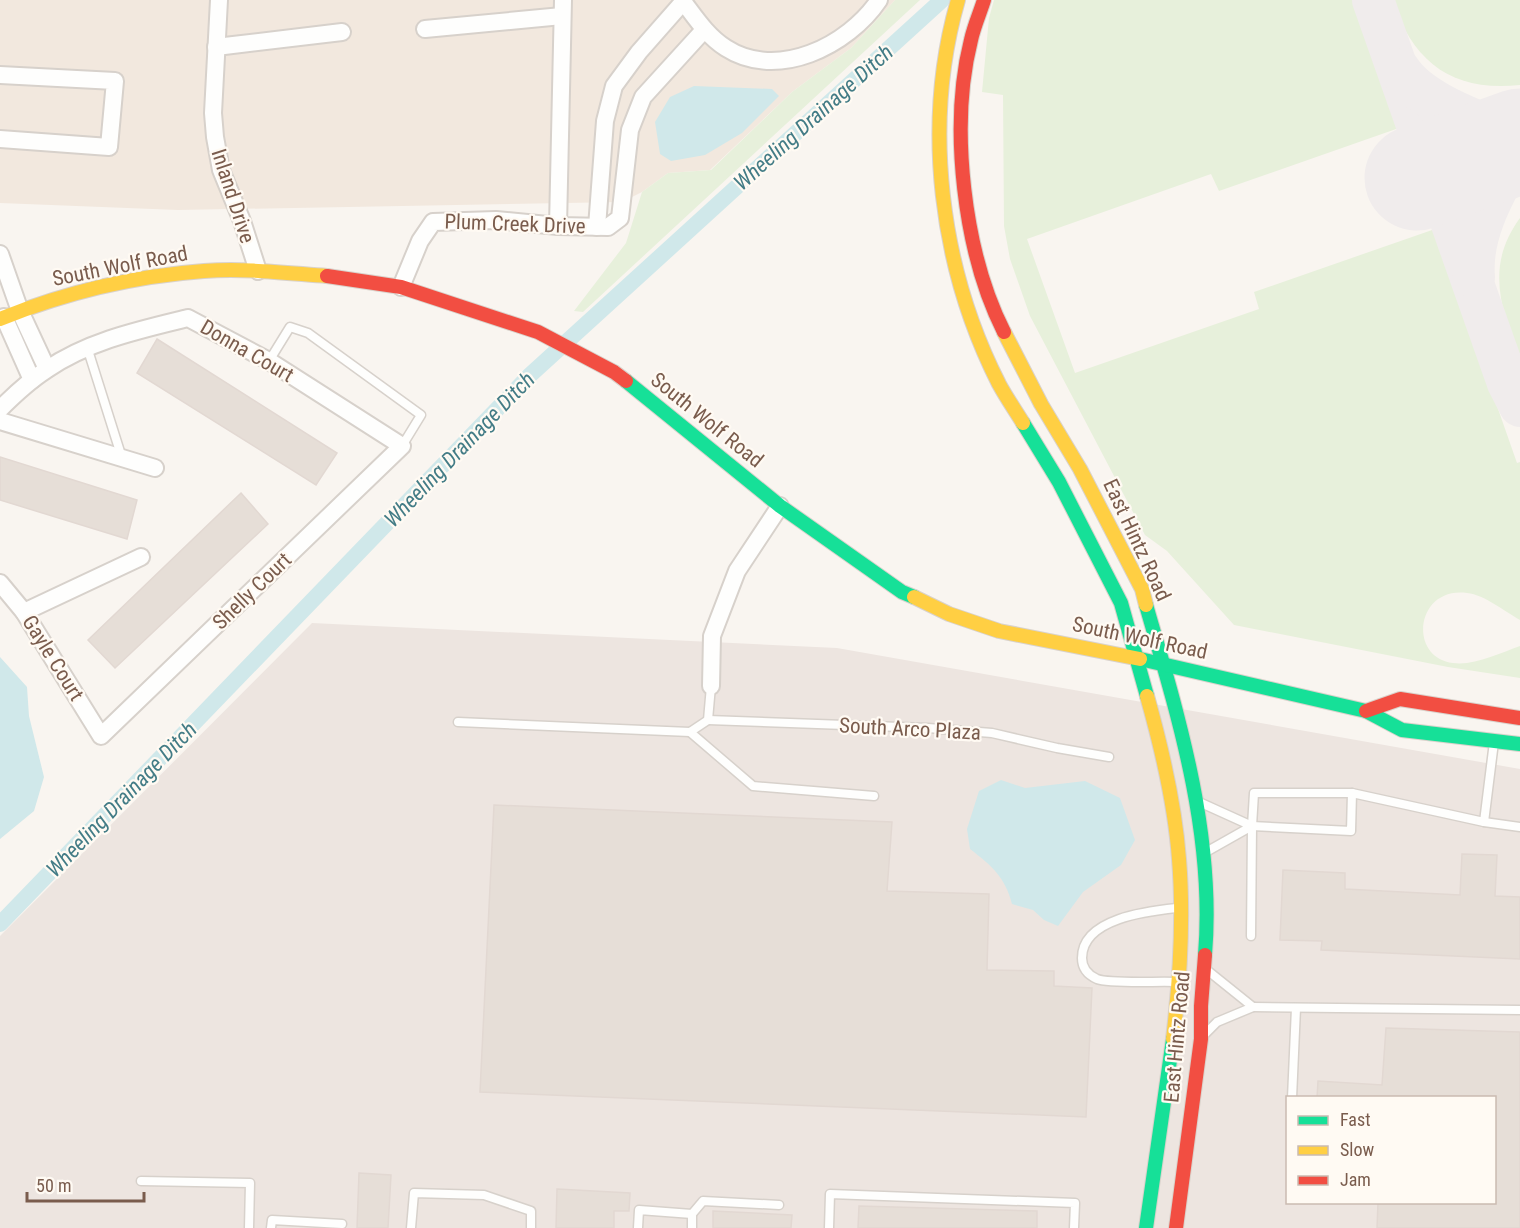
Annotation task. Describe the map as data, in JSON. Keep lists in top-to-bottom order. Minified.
{"streets":{"main road":["South Wolf Road","East Hintz Road"],"street":["Inland Drive","Plum Creek Drive","Donna Court","Shelly Court","Gayle Court"],"lane":["South Arco Plaza"]},"crossings":[["Inland Drive","South Wolf Road"],["Plum Creek Drive","South Wolf Road"],["South Wolf Road","East Hintz Road"],["Donna Court","Shelly Court"],["Shelly Court","Gayle Court"]],"water":["Wheeling Drainage Ditch"],"legend":["Fast","Slow","Jam"],"scale_bar":"50 m"}
